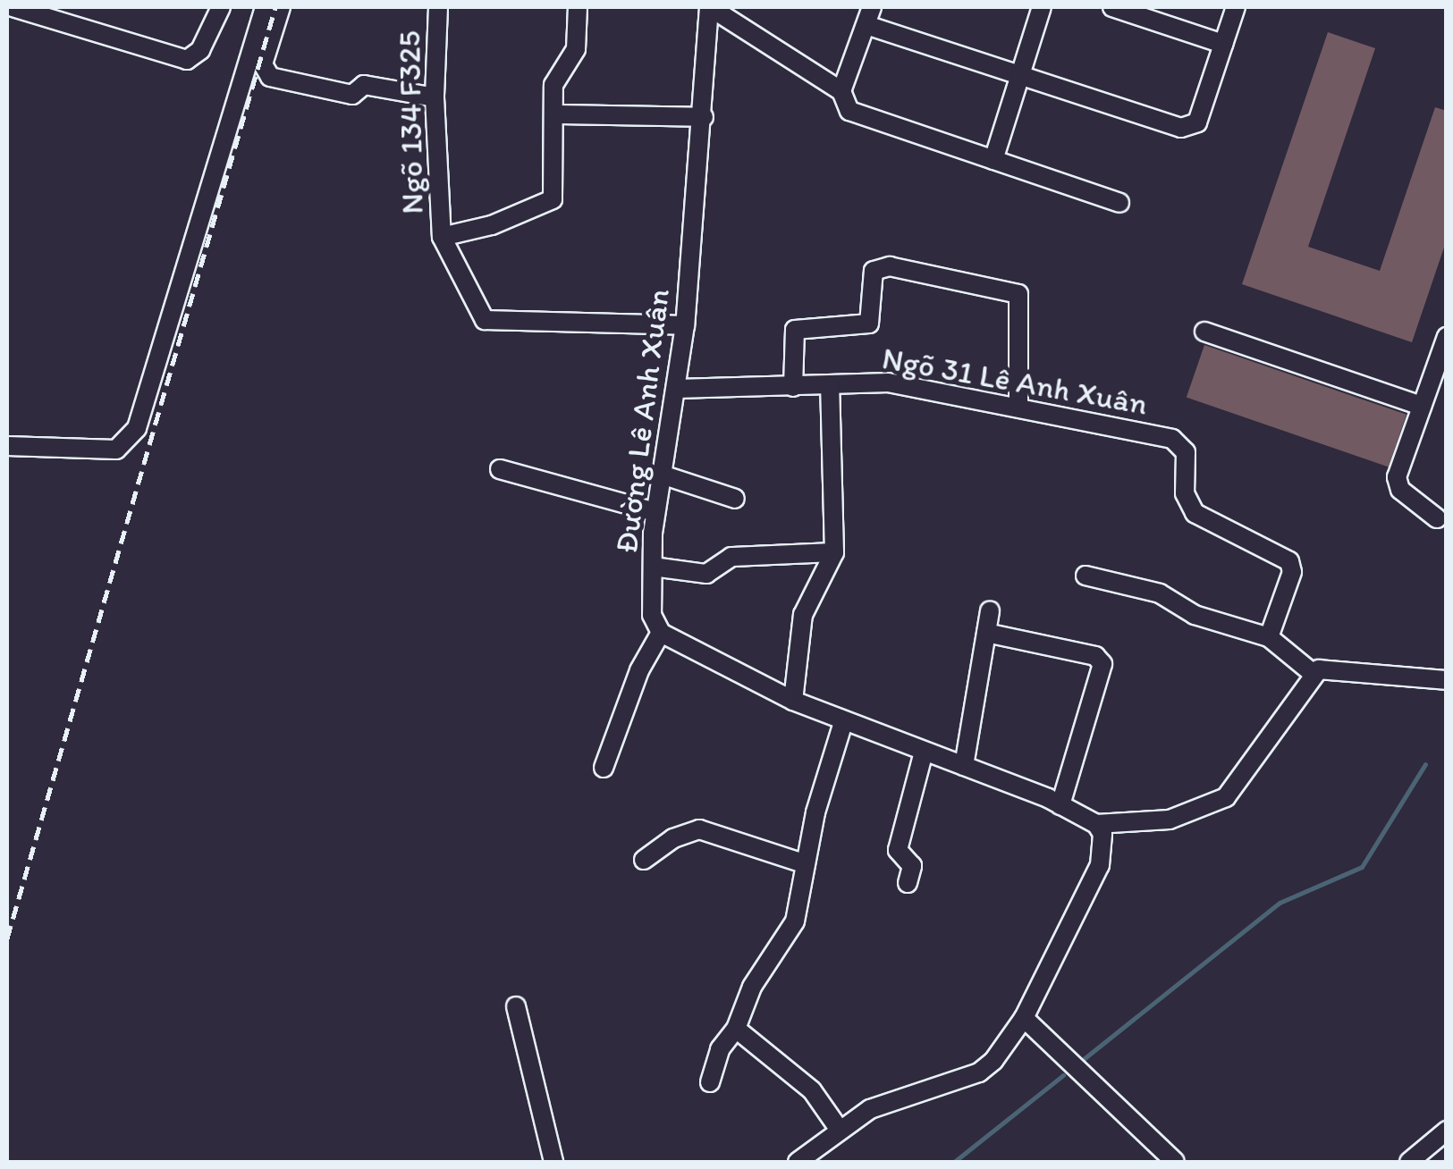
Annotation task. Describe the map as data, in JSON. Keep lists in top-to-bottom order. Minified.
{"streets":{"street":["Ngõ 134 F325","Ngõ 31 Lê Anh Xuân","Đường Lê Anh Xuân"]},"crossings":[["Ngõ 31 Lê Anh Xuân","Đường Lê Anh Xuân"]]}
